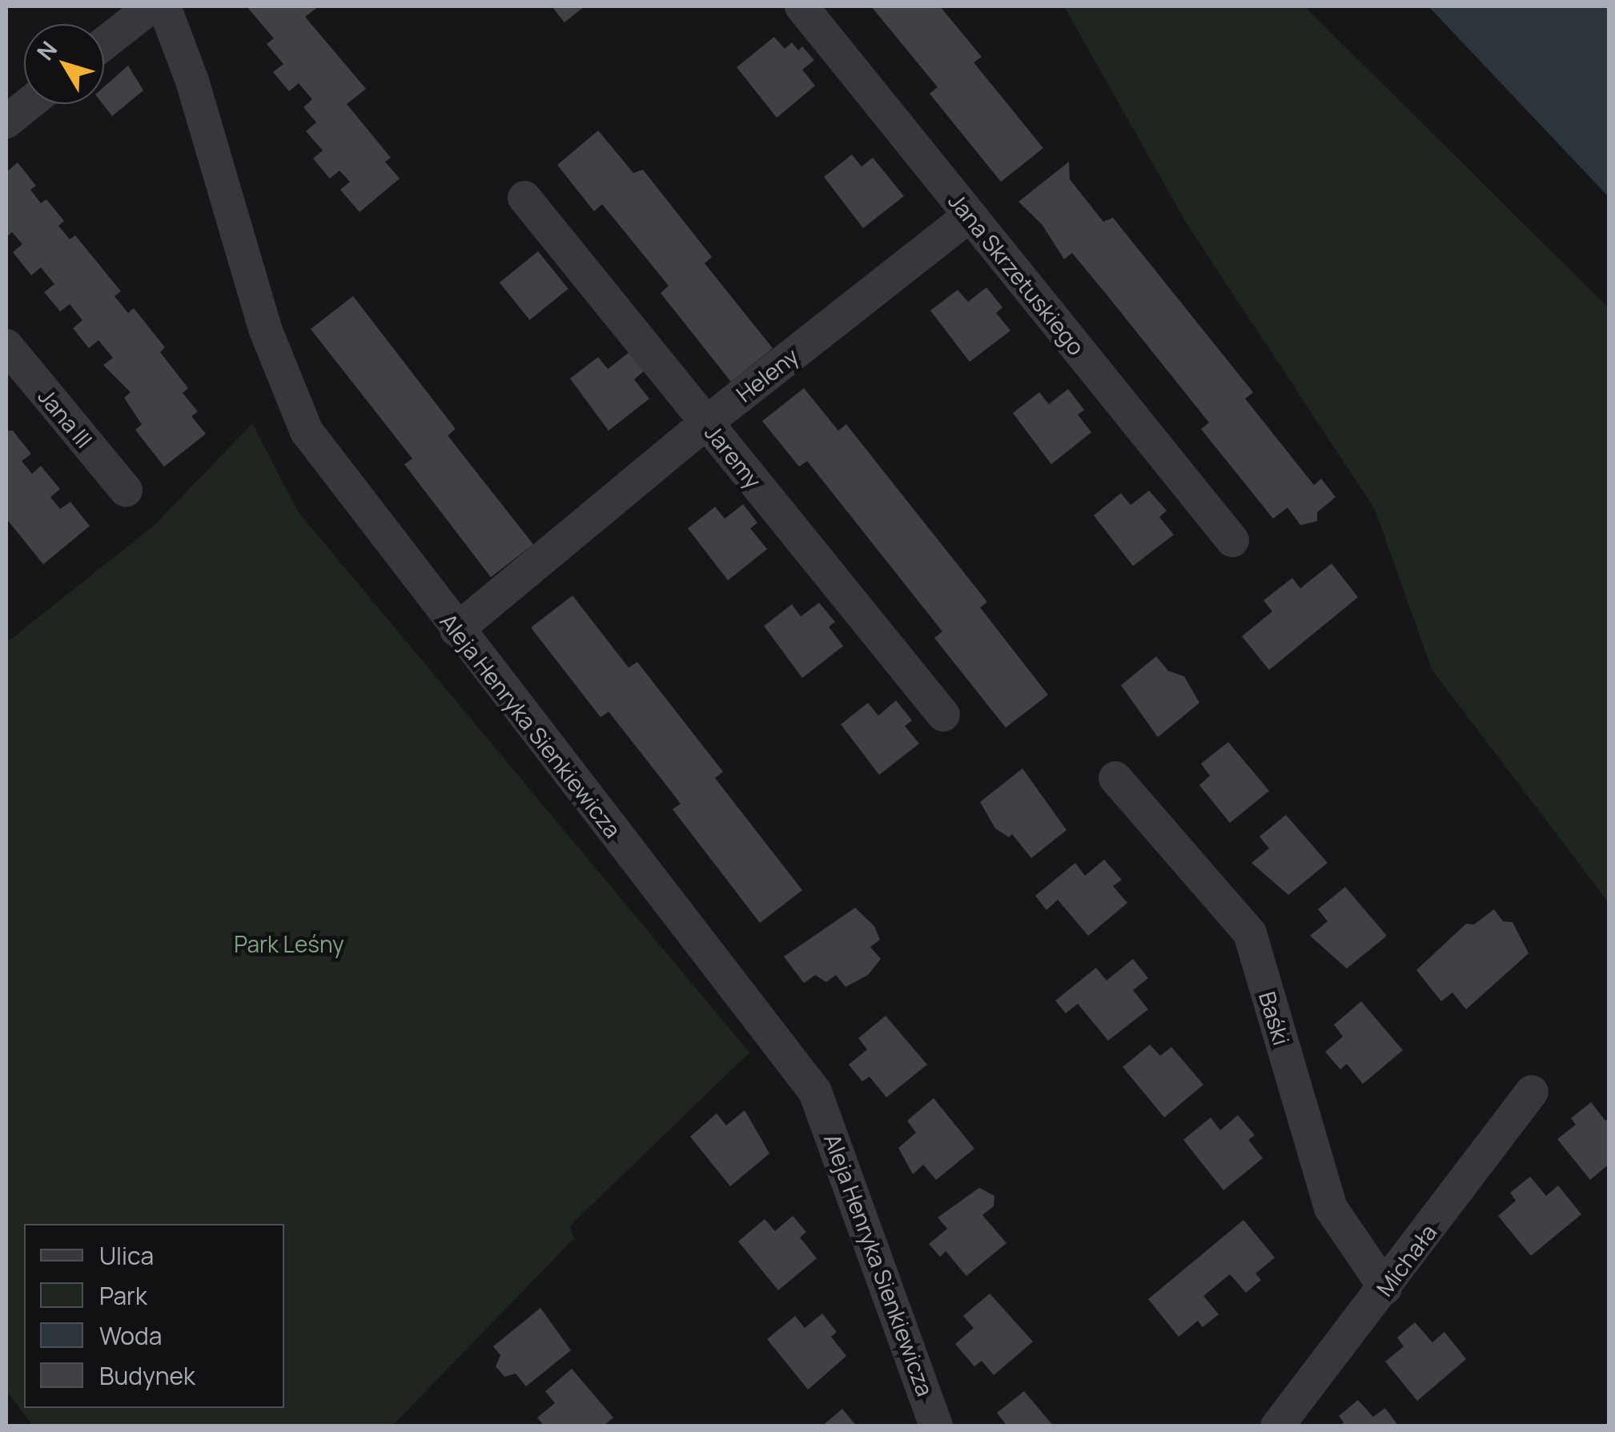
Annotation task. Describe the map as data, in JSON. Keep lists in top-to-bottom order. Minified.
{"streets":{"street":["Jana Skrzetuskiego","Heleny","Jana III","Jaremy","Aleja Henryka Sienkiewicza","Baśki","Michała"]},"crossings":[["Jana Skrzetuskiego","Heleny"],["Heleny","Jaremy"],["Heleny","Aleja Henryka Sienkiewicza"],["Baśki","Michała"]],"parks":["Park Leśny"],"legend":["Ulica","Park","Woda","Budynek"],"north":"top left"}
